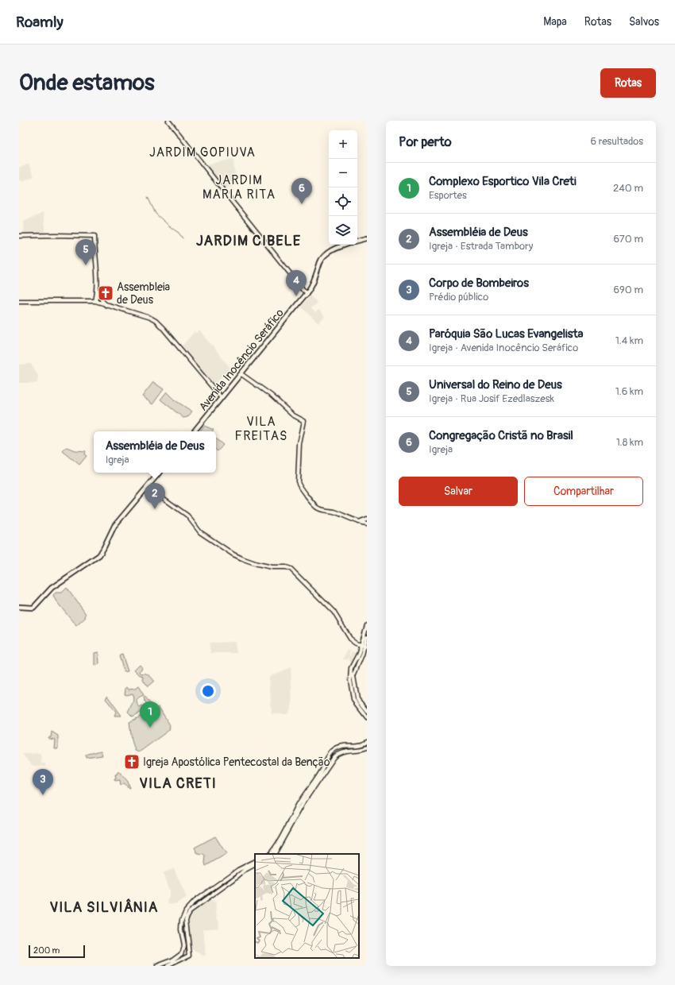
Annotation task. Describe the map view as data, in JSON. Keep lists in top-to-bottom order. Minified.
{"streets":{"main road":["Avenida Inocêncio Seráfico"]},"districts":["JARDIM GOPIUVA","JARDIM MARIA RITA","JARDIM CIBELE","VILA FREITAS","VILA CRETI","VILA SILVIÂNIA"],"places":{"church":["Assembleia de Deus","Igreja Apostólica Pentecostal da Benção"]},"scale_bar":"200 m","page":{"header":"Roamly","nav":["Mapa","Rotas","Salvos"],"buttons":["Rotas",["Salvar","Compartilhar"]],"title":"Onde estamos","heading":["Por perto","6 resultados"],"map_buttons":["+","−"],"list":[{"mark":"1","name":"Complexo Esportico Vila Creti","note":"Esportes","value":"240 m"},{"mark":"2","name":"Assembléia de Deus","note":"Igreja · Estrada Tambory","value":"670 m"},{"mark":"3","name":"Corpo de Bombeiros","note":"Prédio público","value":"690 m"},{"mark":"4","name":"Paróquia São Lucas Evangelista","note":"Igreja · Avenida Inocêncio Seráfico","value":"1.4 km"},{"mark":"5","name":"Universal do Reino de Deus","note":"Igreja · Rua Josif Ezedlaszesk","value":"1.6 km"},{"mark":"6","name":"Congregação Cristã no Brasil","note":"Igreja","value":"1.8 km"}],"pins":["6","5","4","2","1","3"],"popup":["Assembléia de Deus","Igreja"],"scale":"200 m"}}
